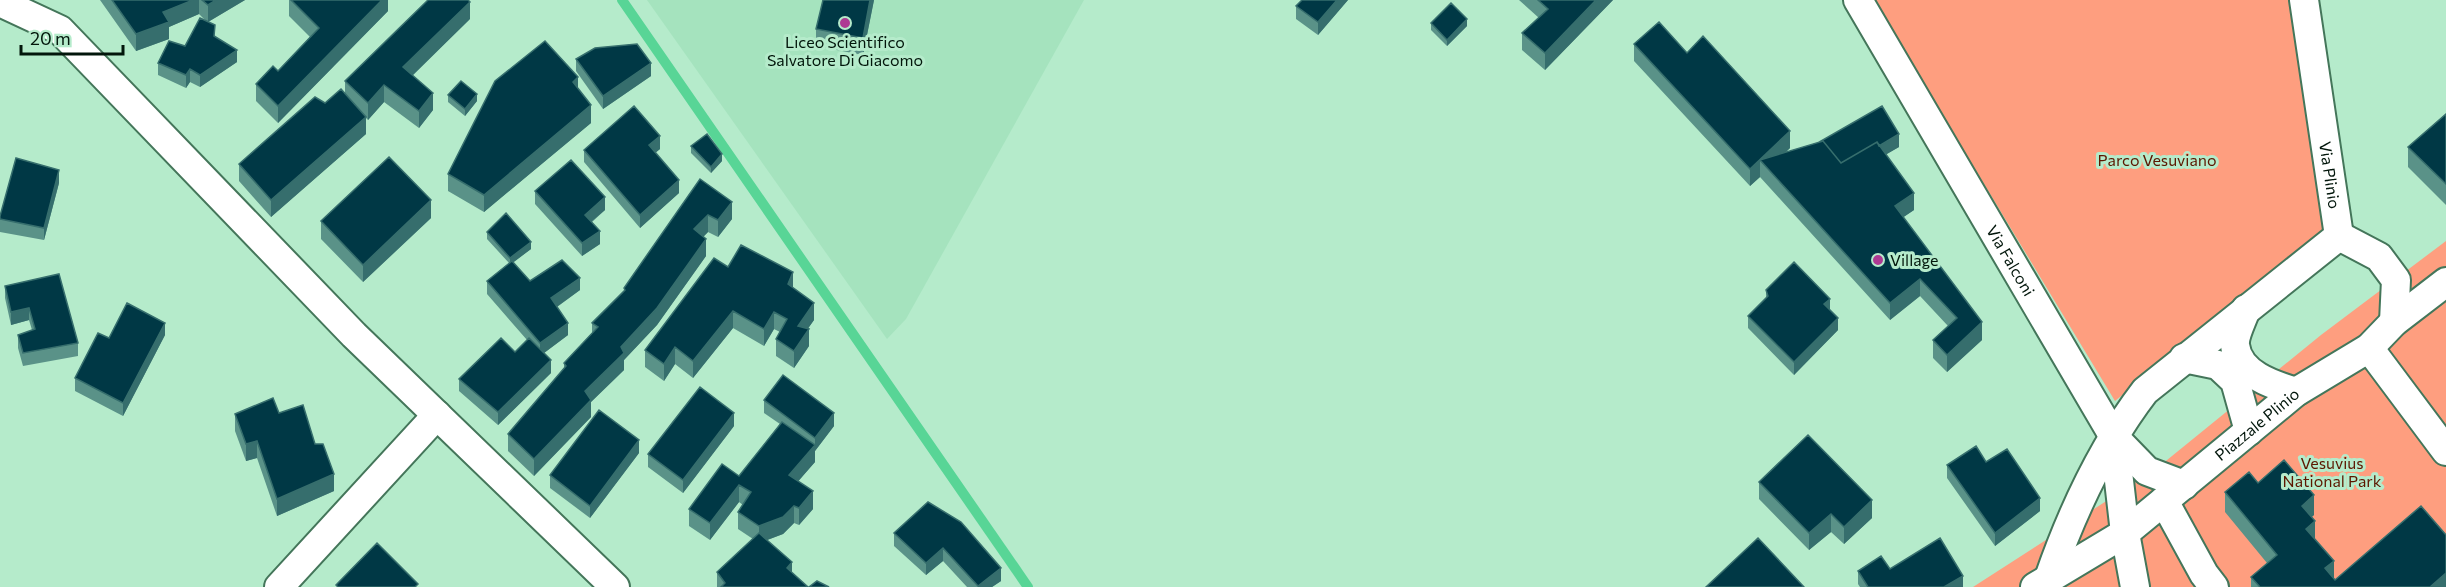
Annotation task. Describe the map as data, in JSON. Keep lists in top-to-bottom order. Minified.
{"streets":{"street":["Via Plinio","Via Falconi","Piazzale Plinio"]},"crossings":[["Via Plinio","Piazzale Plinio"],["Via Falconi","Piazzale Plinio"]],"parks":["Parco Vesuviano","Vesuvius National Park"],"places":["Liceo Scientifico Salvatore Di Giacomo","Village"],"scale_bar":"20 m"}
